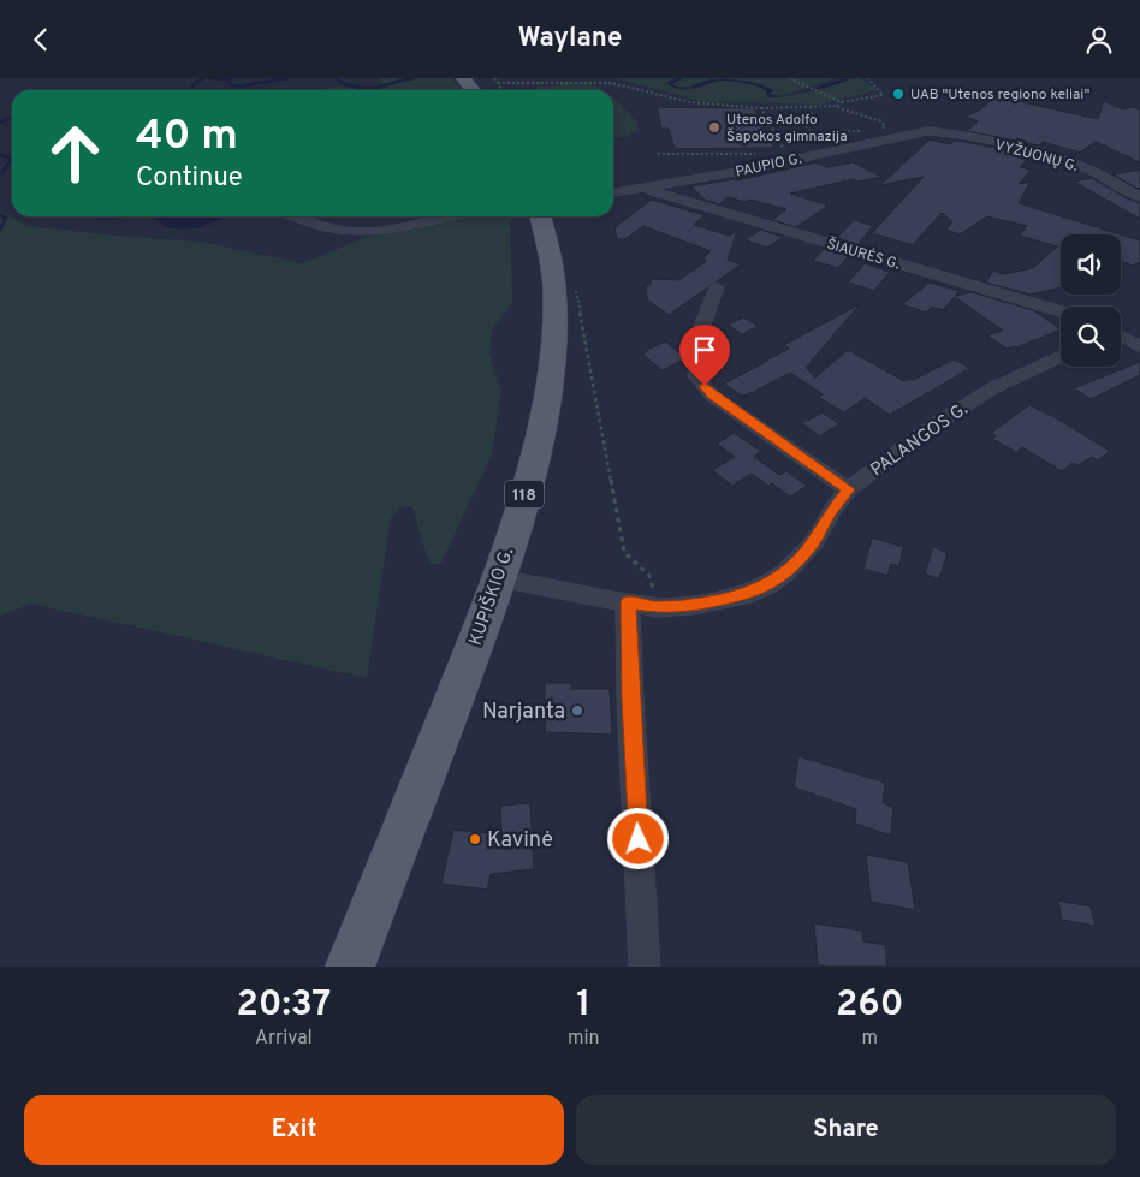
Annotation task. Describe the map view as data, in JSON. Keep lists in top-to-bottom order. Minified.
{"streets":{"main road":["118","KUPIŠKIO G."],"street":["VYŽUONŲ G.","PAUPIO G.","ŠIAURĖS G.","PALANGOS G."]},"crossings":[["VYŽUONŲ G.","PAUPIO G."],["PAUPIO G.","ŠIAURĖS G."],["PALANGOS G.","KUPIŠKIO G."]],"places":["UAB \"Utenos regiono keliai\"","Utenos Adolfo Šapokos gimnazija","Narjanta","Kavinė"],"page":{"header":"Waylane","turn":["40 m","Continue"],"eta":["20:37","Arrival","1","min","260","m"],"buttons":["Exit","Share"]}}
